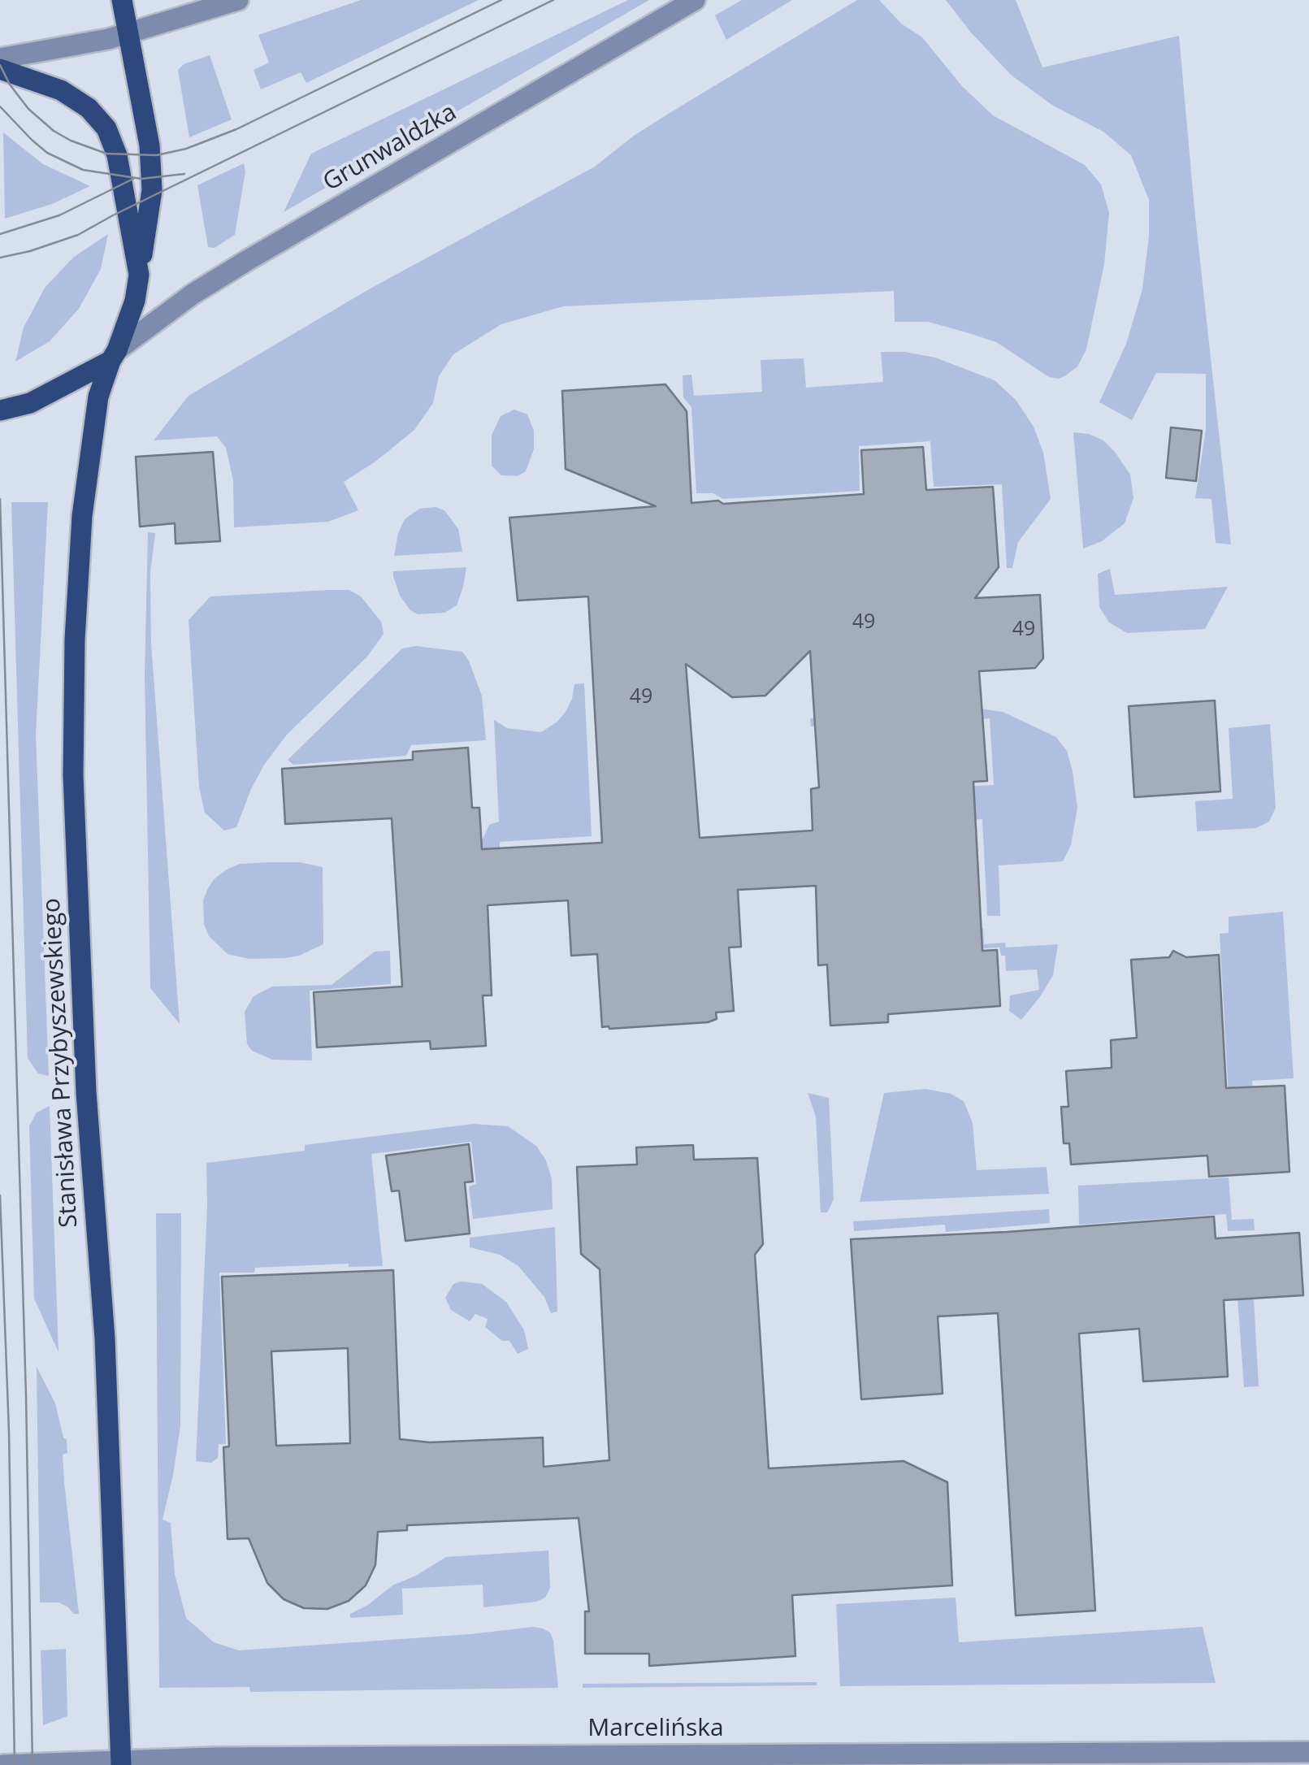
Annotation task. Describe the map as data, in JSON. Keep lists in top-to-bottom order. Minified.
{"streets":{"main road":["Stanisława Przybyszewskiego"],"street":["Grunwaldzka","Marcelińska"]},"crossings":[["Grunwaldzka","Stanisława Przybyszewskiego"],["Stanisława Przybyszewskiego","Marcelińska"]],"house_numbers":["49","49","49"]}
